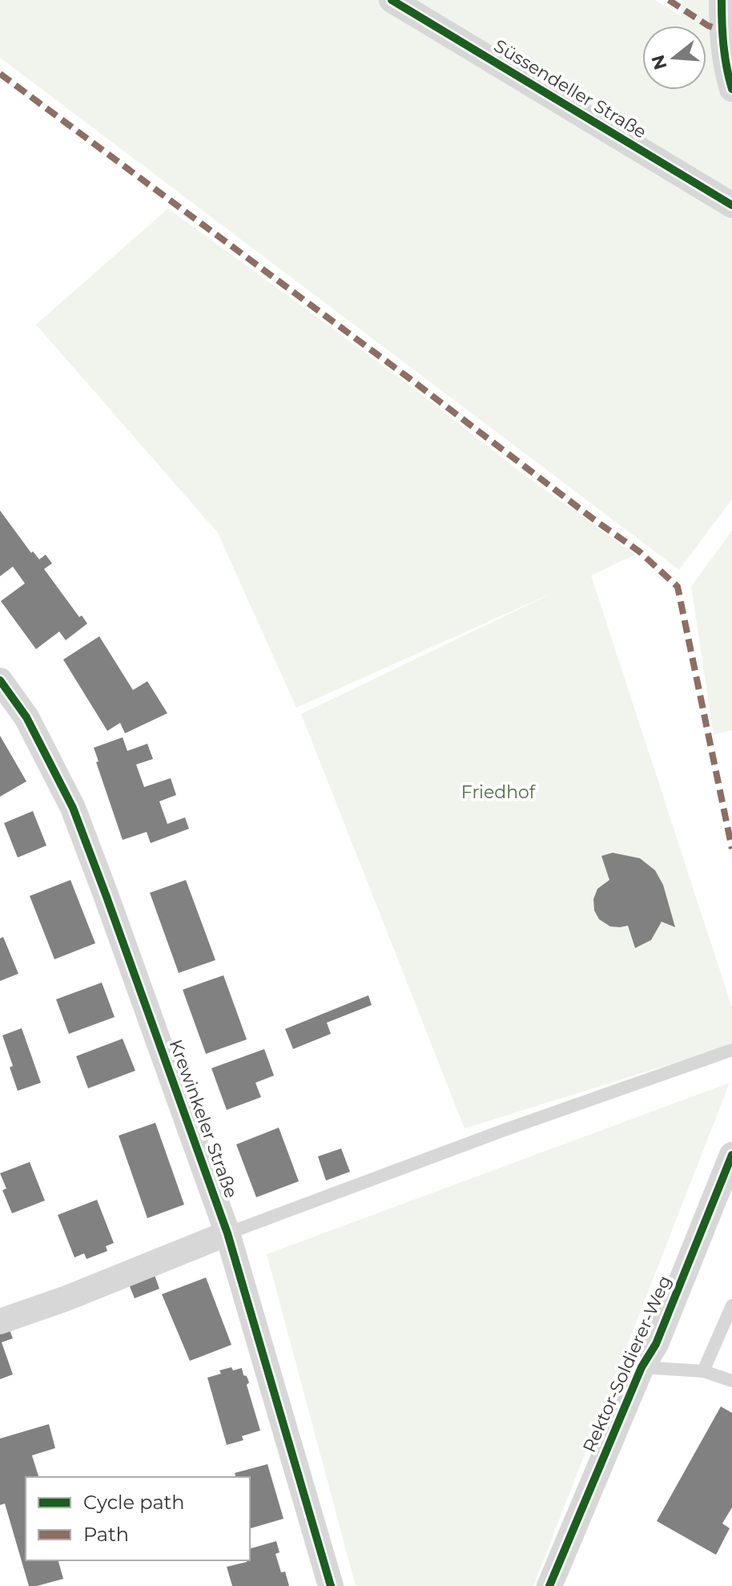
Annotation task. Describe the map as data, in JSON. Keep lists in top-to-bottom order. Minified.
{"streets":{"street":["Süssendeller Straße","Krewinkeler Straße","Rektor-Soldierer-Weg"]},"parks":["Friedhof"],"legend":["Cycle path","Path"],"north":"left"}
